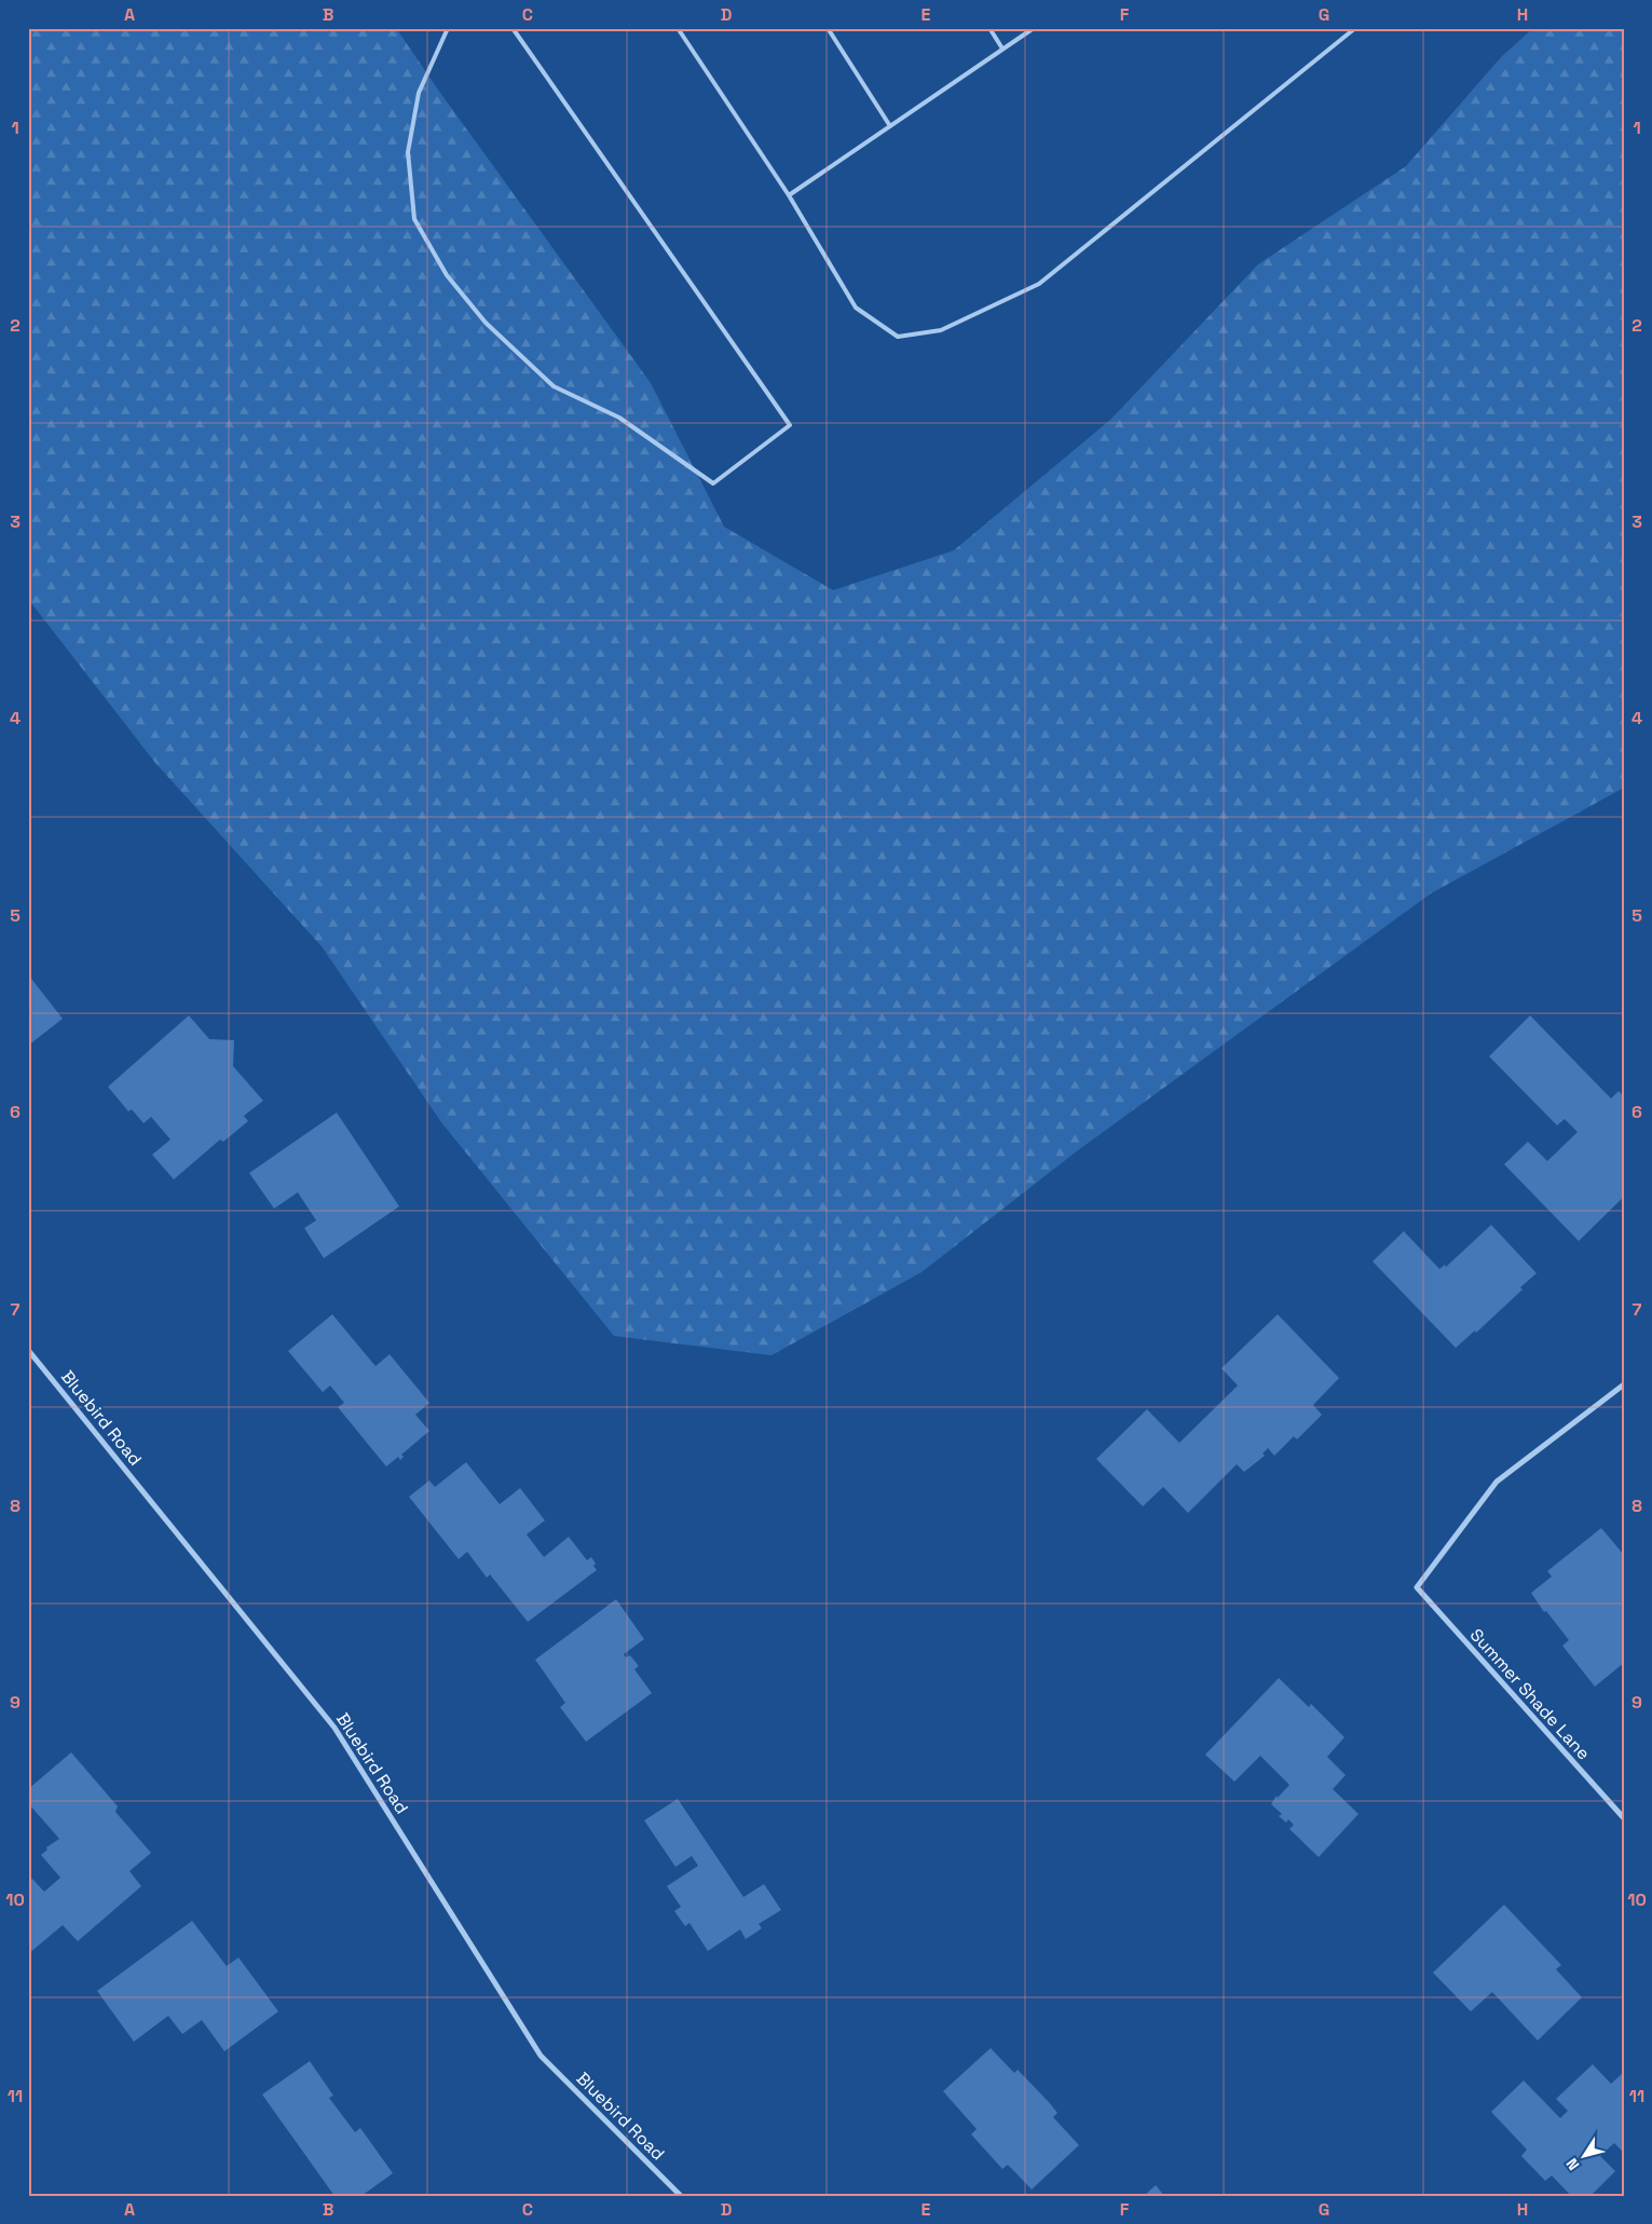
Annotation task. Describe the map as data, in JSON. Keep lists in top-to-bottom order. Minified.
{"streets":{"street":["Bluebird Road","Summer Shade Lane"]},"north":"bottom left","grid":{"columns":["A","B","C","D","E","F","G","H"],"rows":["1","2","3","4","5","6","7","8","9","10","11"]}}
